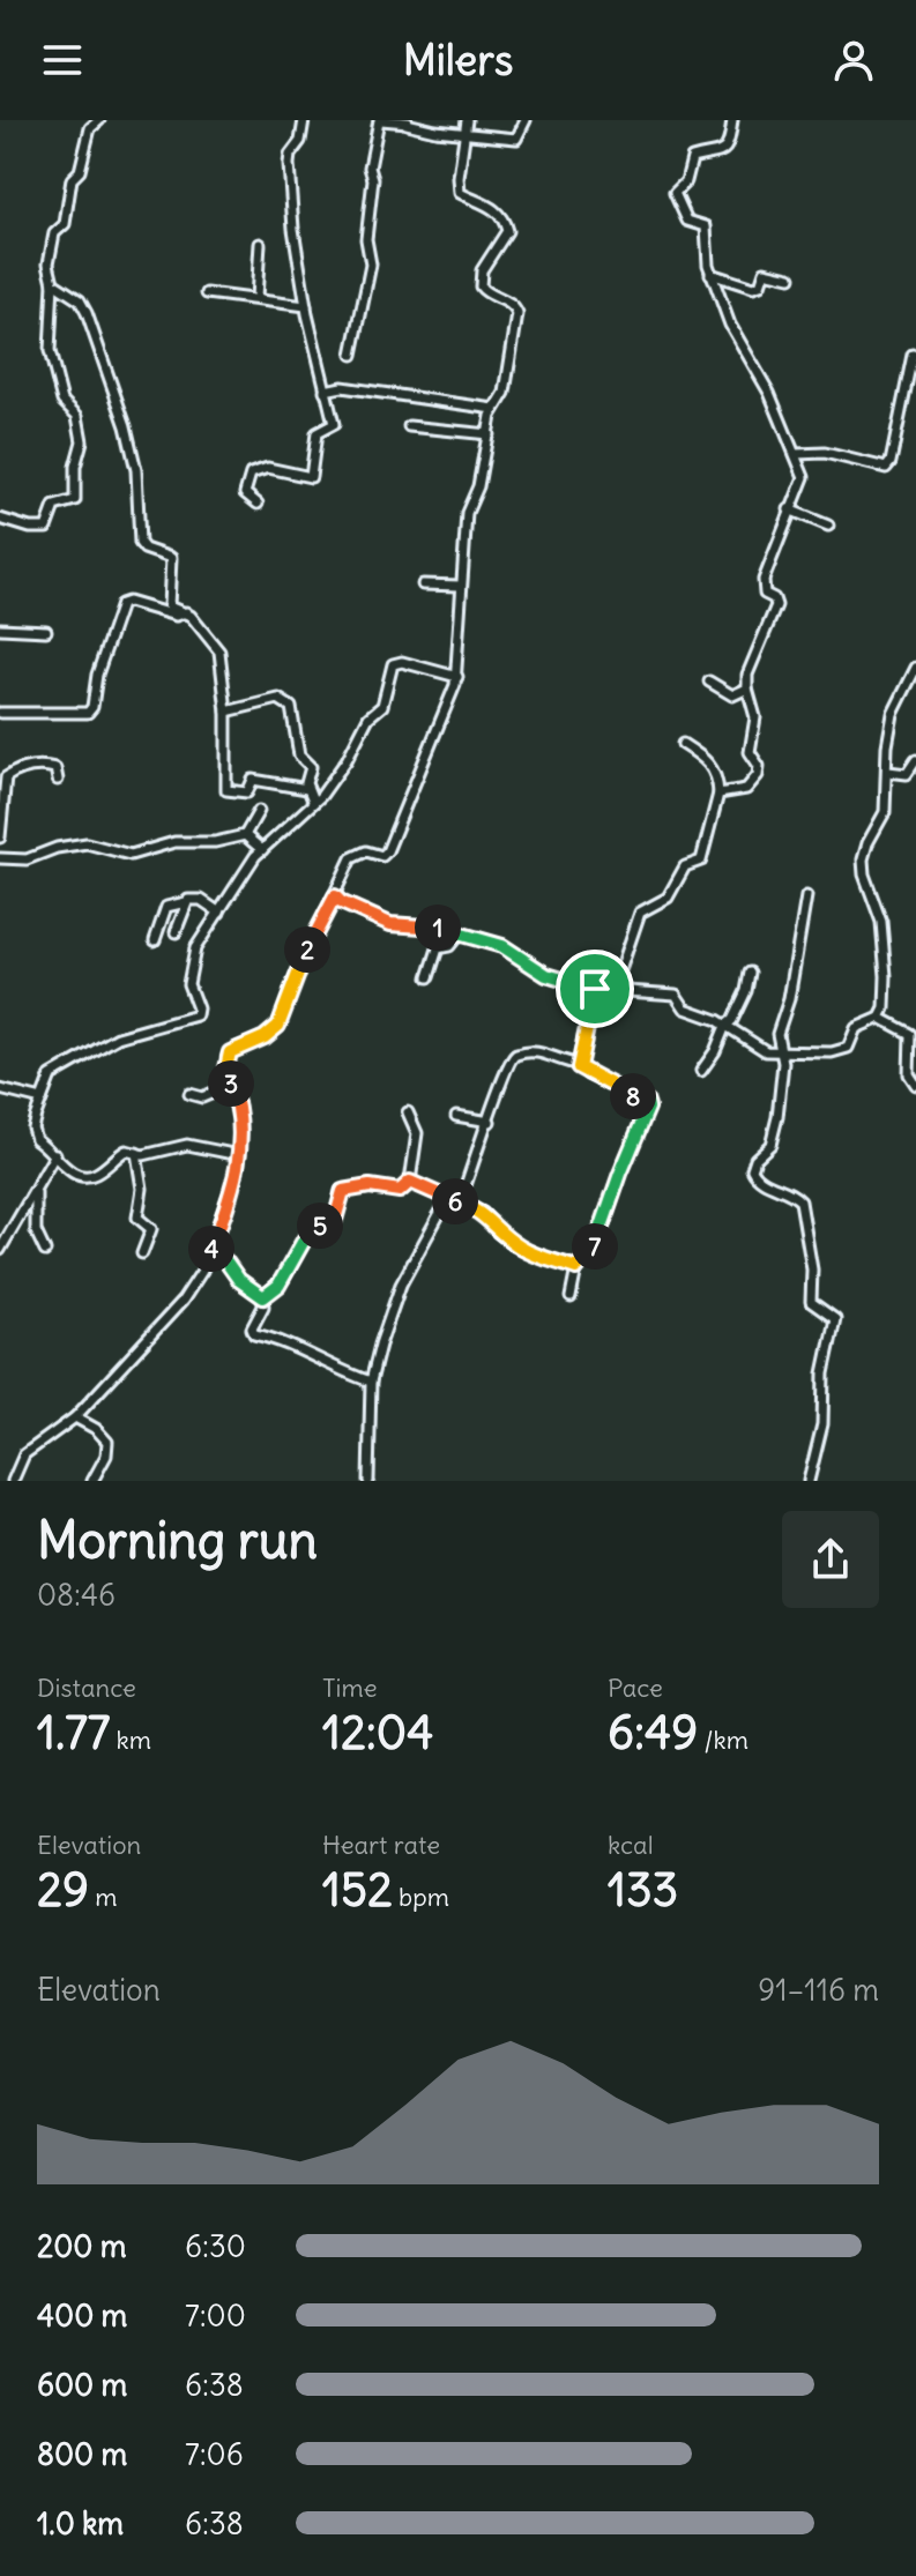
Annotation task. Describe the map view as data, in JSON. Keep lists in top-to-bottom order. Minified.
{"page":{"header":"Milers","pins":["1","2","3","8","6","5","7","4"],"heading":["Morning run","08:46"],"stats":[["Distance","1.77 km"],["Time","12:04"],["Pace","6:49 /km"],["Elevation","29 m"],["Heart rate","152 bpm"],["kcal","133"]],"chart":["Elevation","91–116 m"],"list":[{"name":"200 m","note":"6:30"},{"name":"400 m","note":"7:00"},{"name":"600 m","note":"6:38"},{"name":"800 m","note":"7:06"},{"name":"1.0 km","note":"6:38"}]}}
